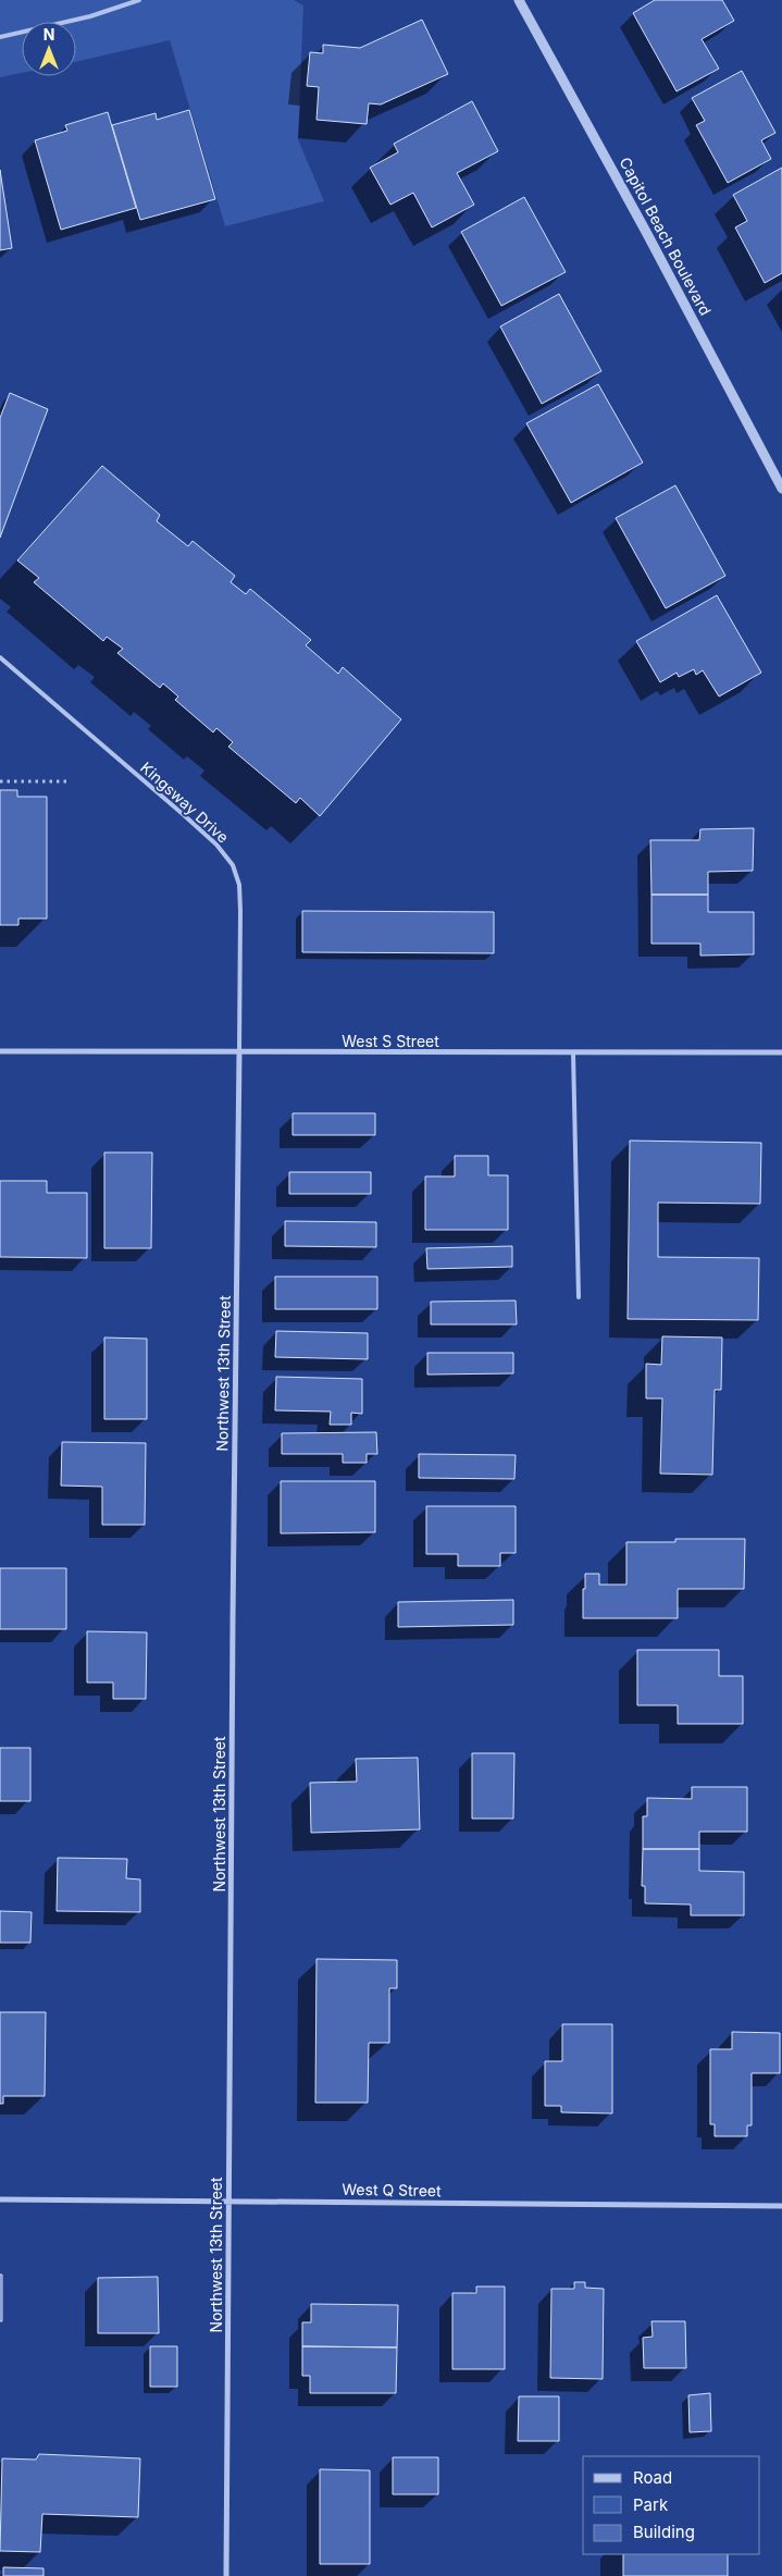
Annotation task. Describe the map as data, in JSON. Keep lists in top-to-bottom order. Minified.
{"streets":{"street":["Capitol Beach Boulevard","West S Street","Northwest 13th Street","West Q Street"],"lane":["Kingsway Drive"]},"crossings":[["Kingsway Drive","West S Street"],["Kingsway Drive","Northwest 13th Street"],["West S Street","Northwest 13th Street"],["Northwest 13th Street","West Q Street"]],"legend":["Road","Park","Building"],"north":"top"}
